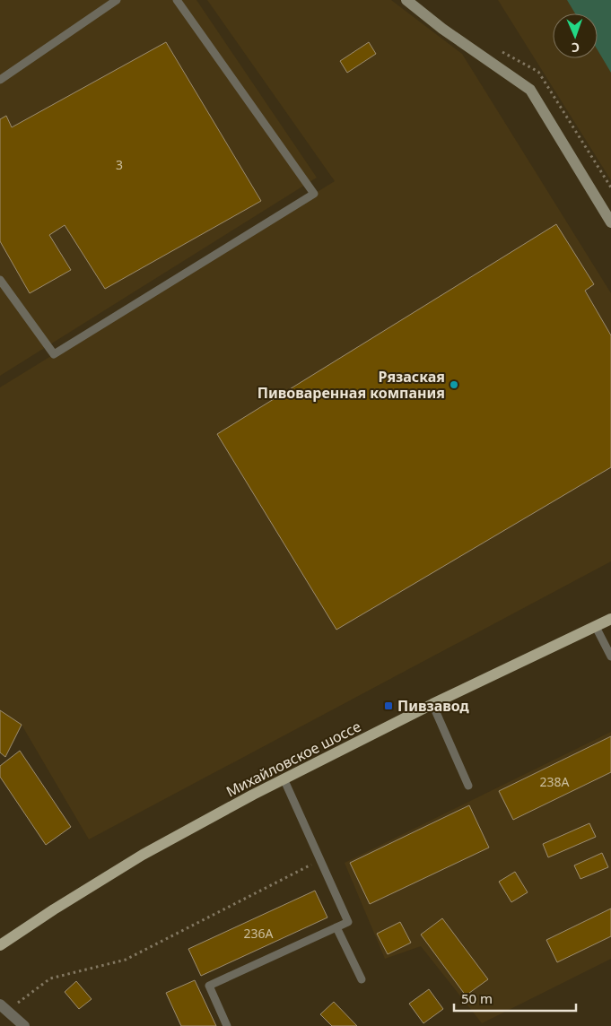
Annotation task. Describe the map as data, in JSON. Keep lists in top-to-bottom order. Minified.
{"streets":{"main road":["Михайловское шоссе"]},"places":{"other":["Рязаская Пивоваренная компания"],"transit":["Пивзавод"]},"house_numbers":["3","238А","236А"],"scale_bar":"50 m","north":"bottom"}
